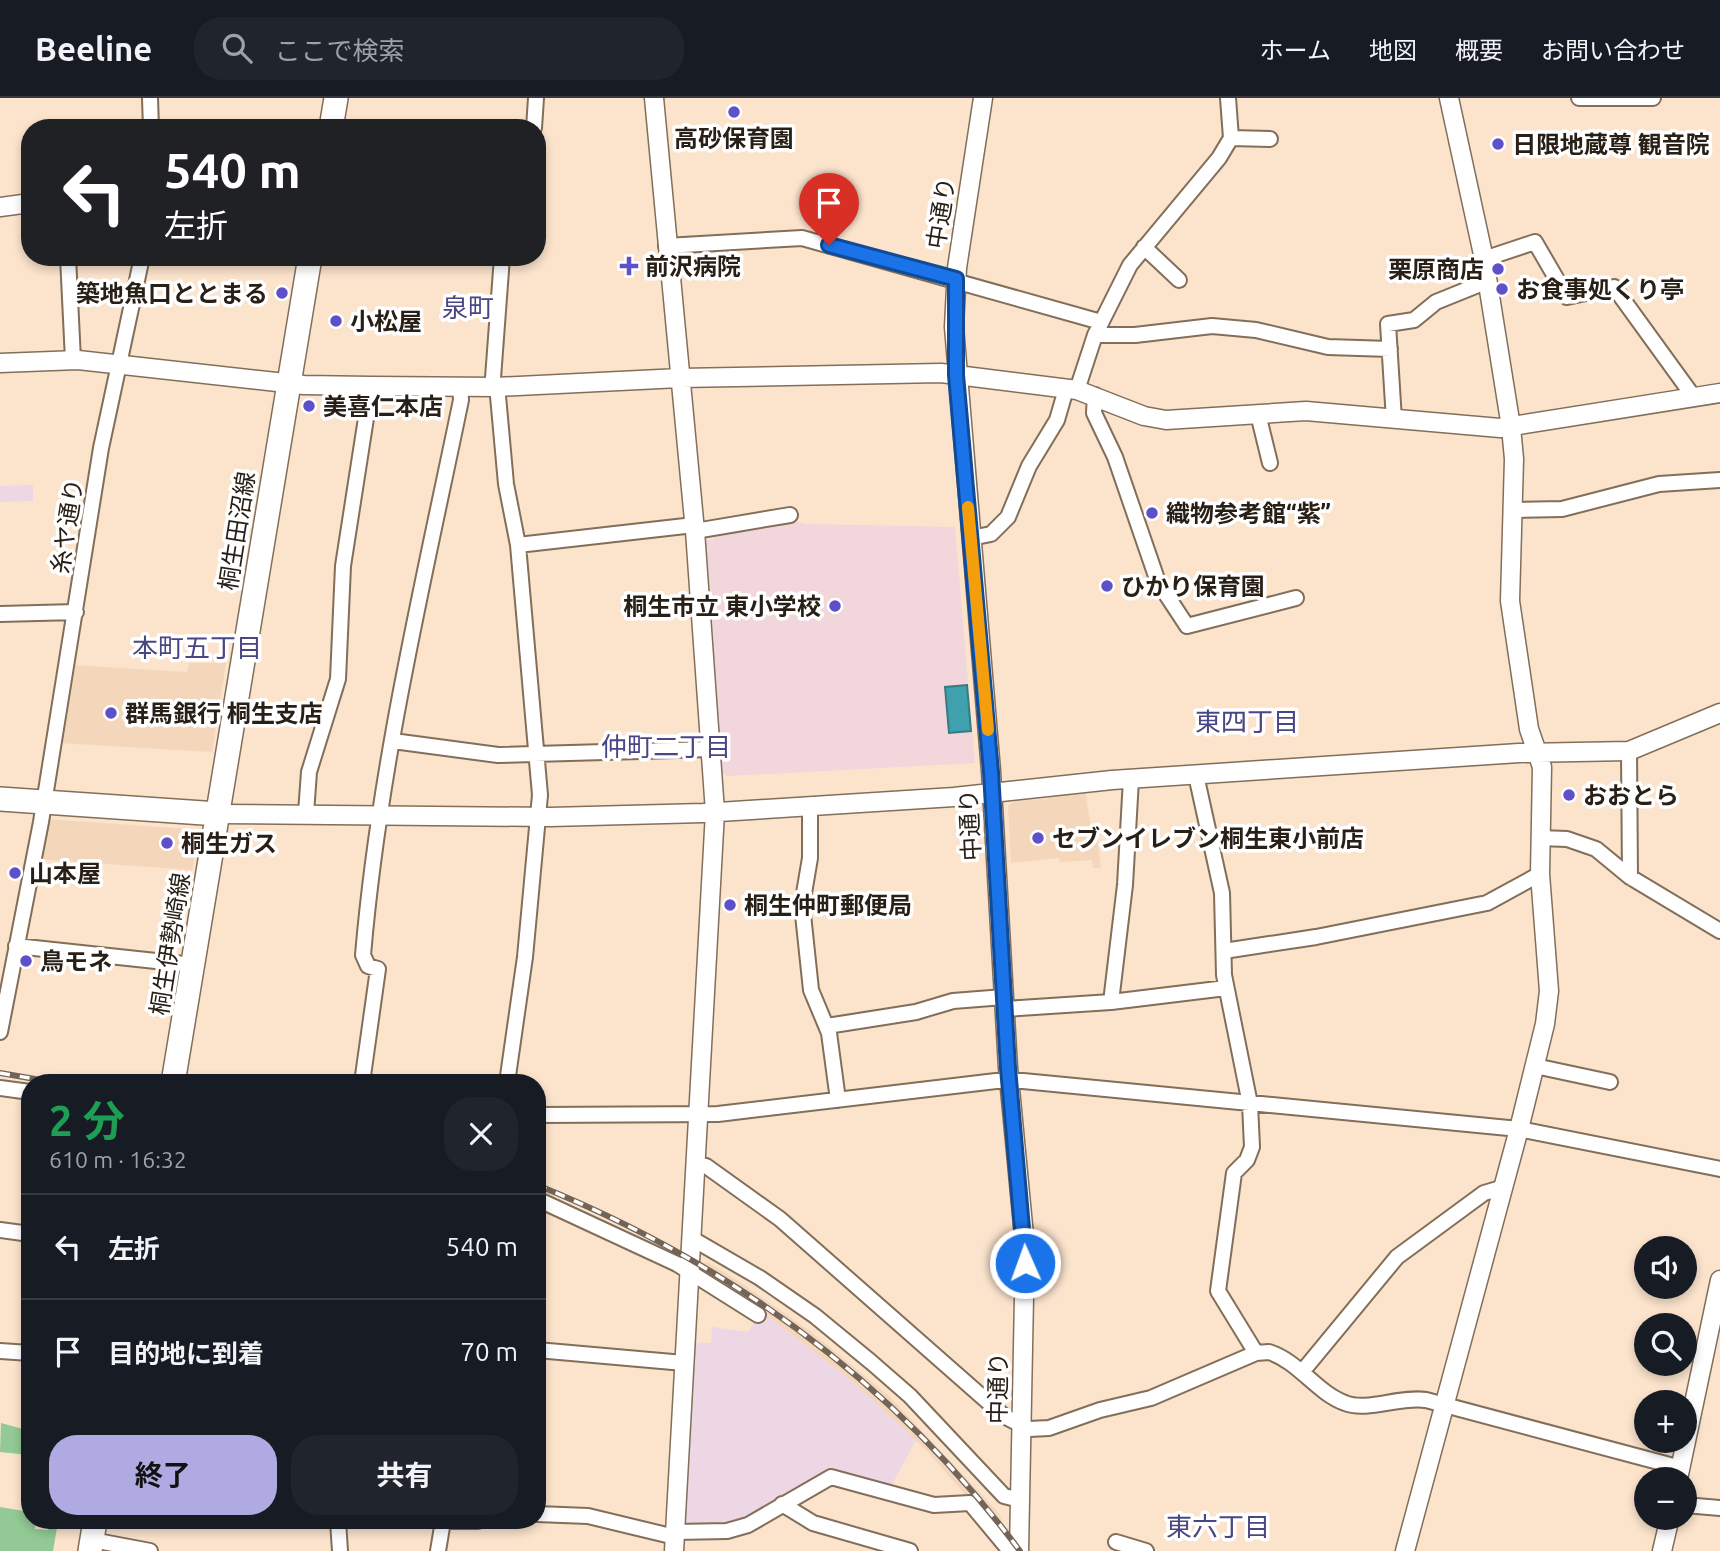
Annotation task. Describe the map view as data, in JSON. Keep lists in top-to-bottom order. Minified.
{"streets":{"main road":["桐生田沼線","桐生伊勢崎線"],"street":["中通り","糸ヤ通り"]},"crossings":[["桐生田沼線","桐生伊勢崎線"]],"districts":["泉町","本町五丁目","東四丁目","仲町二丁目","東六丁目"],"places":{"other":["高砂保育園","日限地蔵尊 観音院","栗原商店","お食事処くり亭","築地魚口ととまる","小松屋","美喜仁本店","織物参考館“紫”","ひかり保育園","桐生市立 東小学校","群馬銀行 桐生支店","おおとら","セブンイレブン桐生東小前店","桐生ガス","山本屋","桐生仲町郵便局","鳥モネ"],"health":["前沢病院"]},"page":{"header":"Beeline","search":"ここで検索","nav":["ホーム","地図","概要","お問い合わせ"],"turn":["540 m","左折"],"heading":["2 分","610 m · 16:32"],"list":[{"name":"左折","value":"540 m"},{"name":"目的地に到着","value":"70 m"}],"map_buttons":["+","−"],"buttons":["終了","共有"]}}
